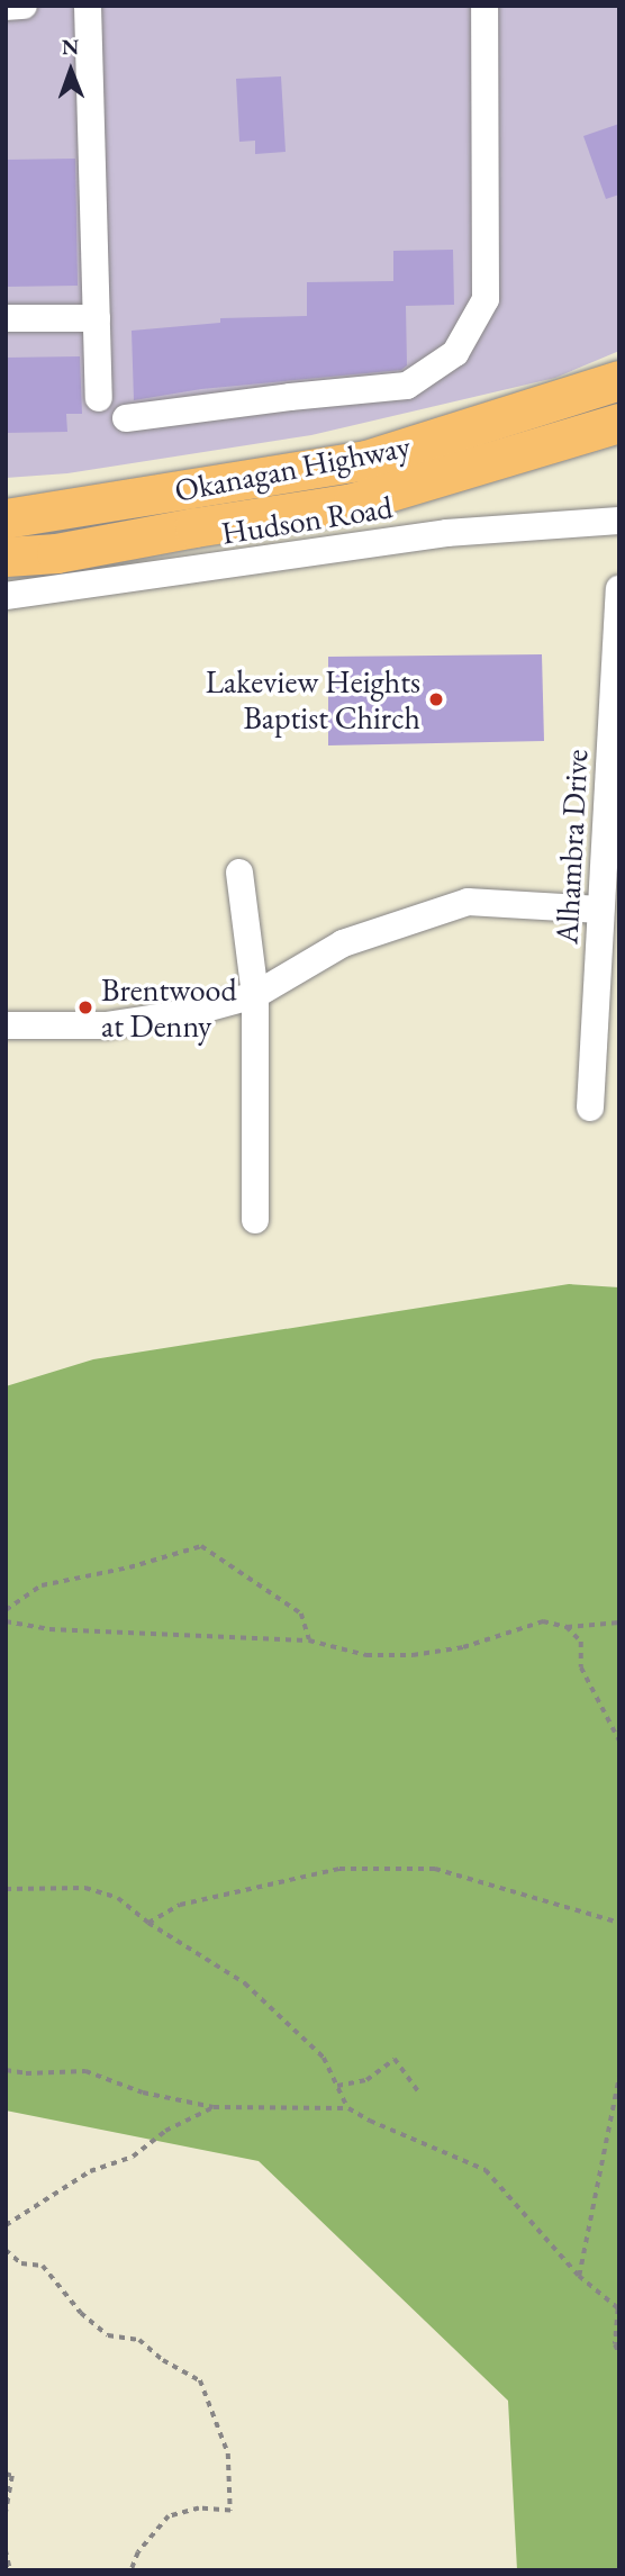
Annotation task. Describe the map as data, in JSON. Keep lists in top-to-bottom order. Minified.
{"streets":{"highway":["Okanagan Highway"],"street":["Hudson Road","Alhambra Drive"]},"places":["Lakeview Heights Baptist Chirch","Brentwood at Denny"],"north":"top"}
